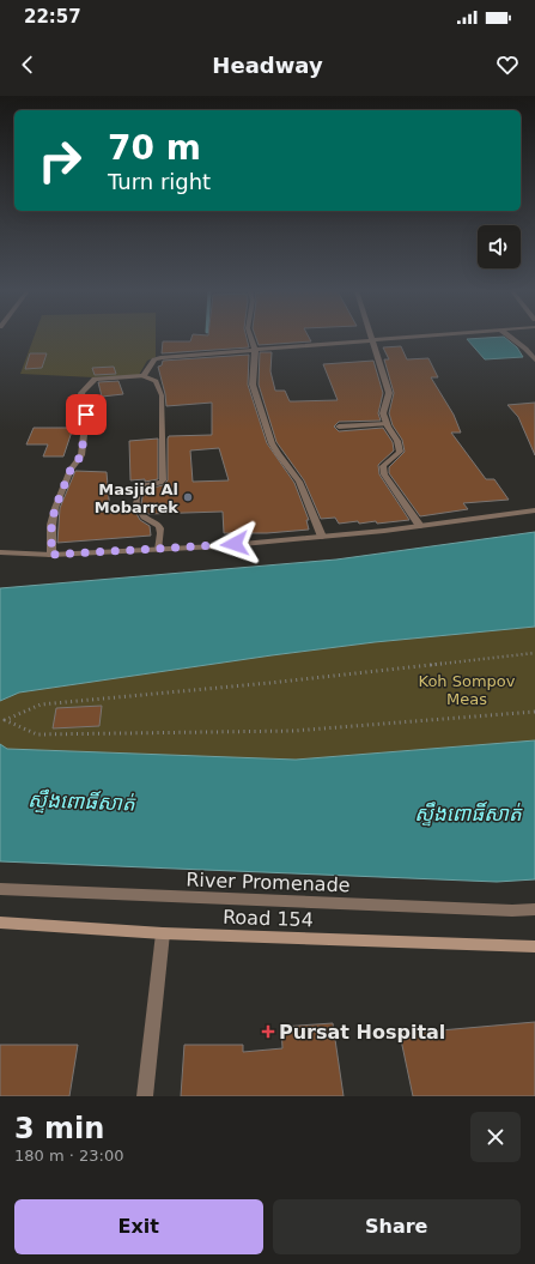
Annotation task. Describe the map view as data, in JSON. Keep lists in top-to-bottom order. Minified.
{"streets":{"main road":["Road 154"],"street":["River Promenade"]},"water":["ស្ទឹងពោធិ៍សាត់"],"parks":["Koh Sompov Meas"],"places":{"other":["Masjid Al Mobarrek"],"health":["Pursat Hospital"]},"page":{"status":"22:57","header":"Headway","turn":["70 m","Turn right"],"heading":["3 min","180 m · 23:00"],"buttons":["Exit","Share"]}}
